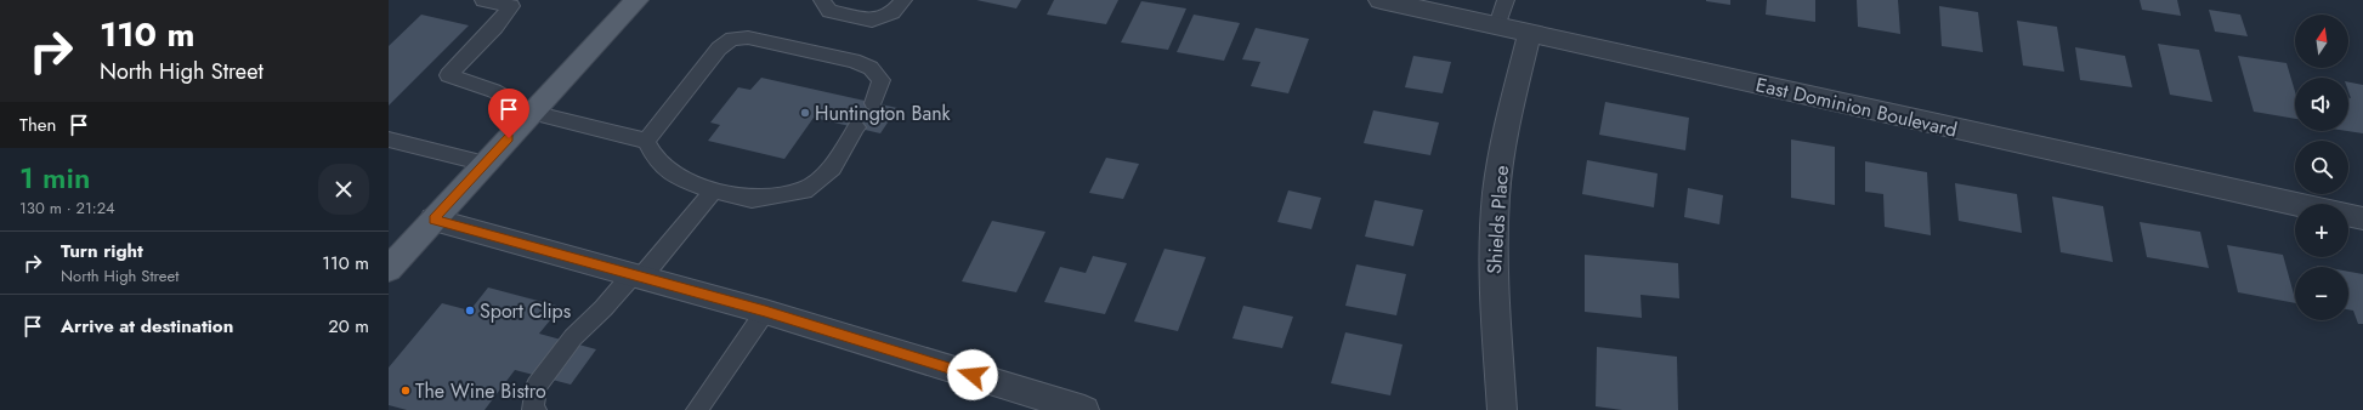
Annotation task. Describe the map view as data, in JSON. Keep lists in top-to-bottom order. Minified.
{"streets":{"street":["East Dominion Boulevard","Shields Place"]},"crossings":[["East Dominion Boulevard","Shields Place"]],"places":["Huntington Bank","Sport Clips","The Wine Bistro"],"north":"top","page":{"turn":["110 m","North High Street"],"map_buttons":["+","−"],"then":"Then","heading":["1 min","130 m · 21:24"],"list":[{"name":"Turn right","note":"North High Street","value":"110 m"},{"name":"Arrive at destination","value":"20 m"}]}}
